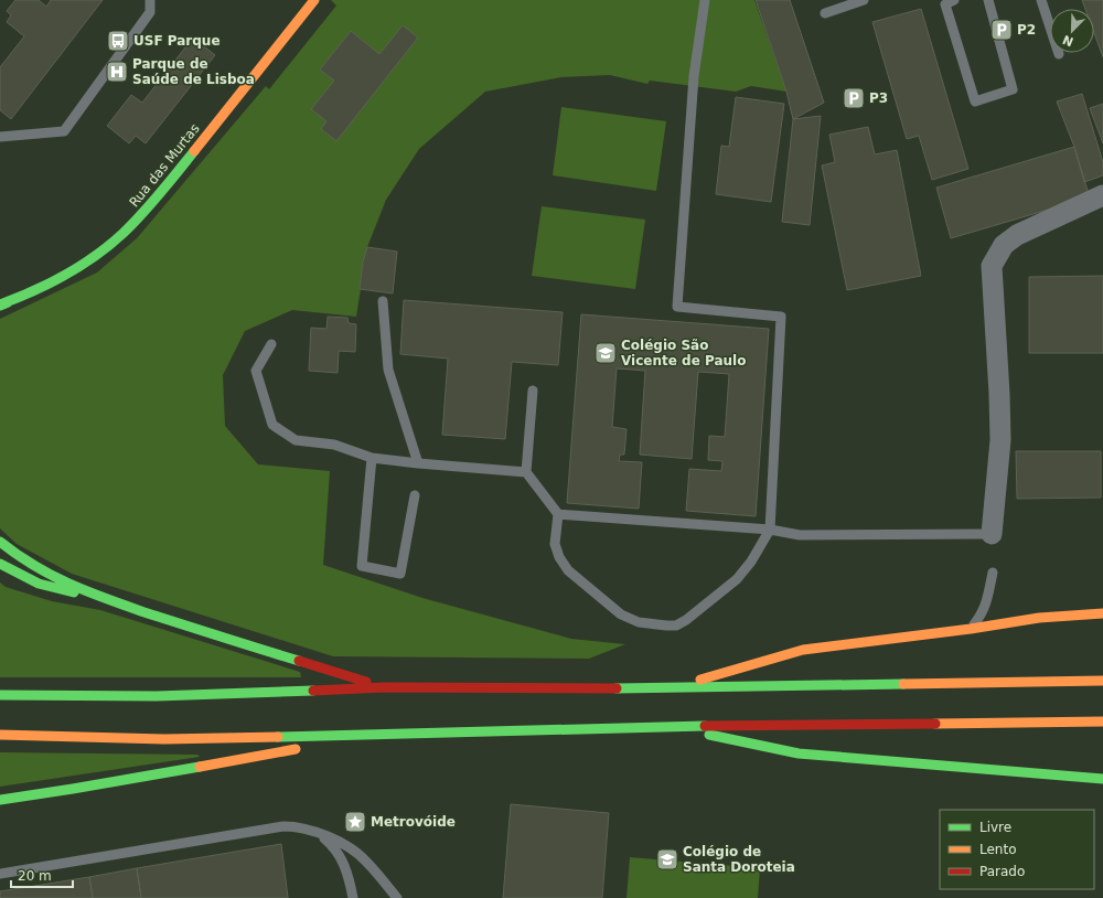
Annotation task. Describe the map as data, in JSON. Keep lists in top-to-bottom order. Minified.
{"streets":{"main road":["Rua das Murtas"]},"places":{"parking":["P2","P3"],"bus stop":["USF Parque"],"hospital":["Parque de Saúde de Lisboa"],"school or university":["Colégio São Vicente de Paulo","Colégio de Santa Doroteia"],"place":["Metrovóide"]},"legend":["Livre","Lento","Parado"],"scale_bar":"20 m","north":"bottom left"}
